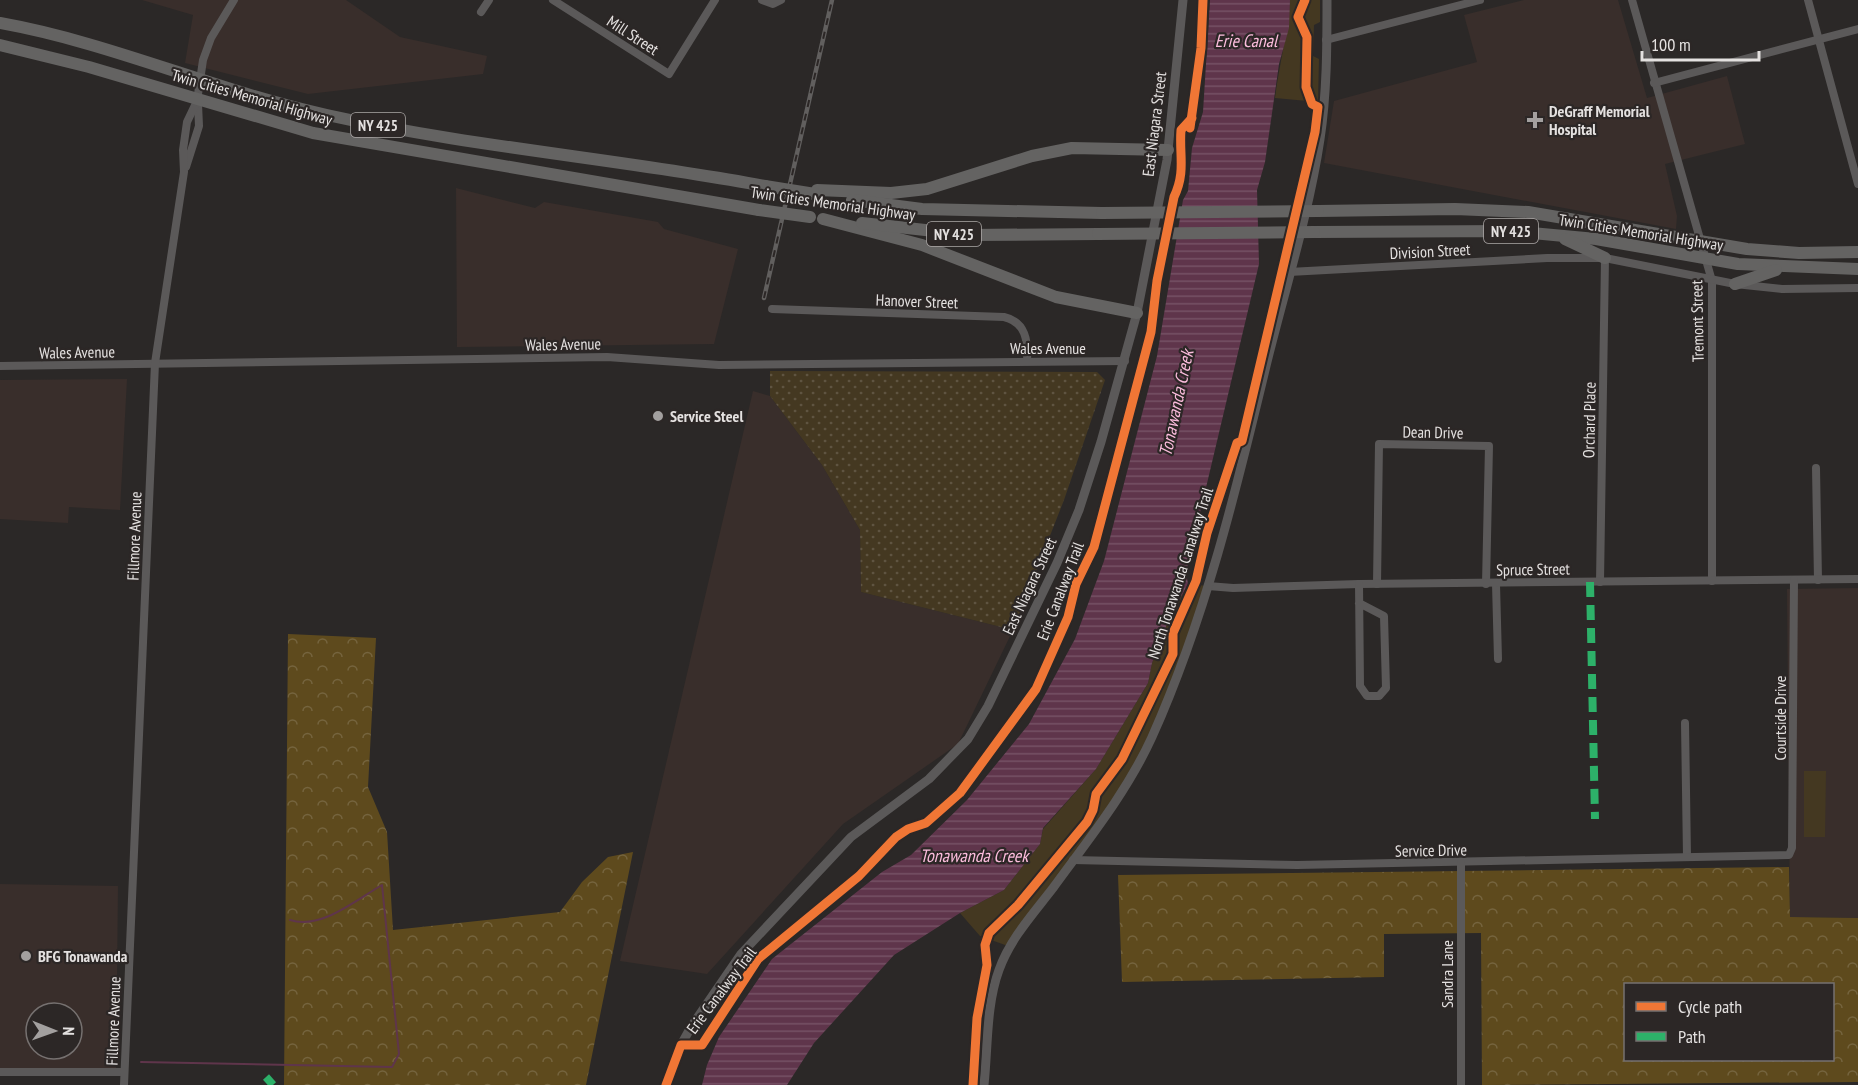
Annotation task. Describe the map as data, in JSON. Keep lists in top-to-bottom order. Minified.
{"streets":{"main road":["Twin Cities Memorial Highway","NY 425"],"street":["Mill Street","East Niagara Street","Division Street","Hanover Street","Tremont Street","Wales Avenue","Orchard Place","Dean Drive","Fillmore Avenue","Spruce Street","Courtside Drive","Service Drive","Sandra Lane"],"cycle path":["North Tonawanda Canalway Trail","Erie Canalway Trail"]},"crossings":[["Twin Cities Memorial Highway","Tremont Street"],["Twin Cities Memorial Highway","Fillmore Avenue"],["East Niagara Street","Wales Avenue"],["Division Street","Tremont Street"],["Division Street","Orchard Place"],["Hanover Street","Wales Avenue"],["Tremont Street","Spruce Street"],["Wales Avenue","Fillmore Avenue"],["Orchard Place","Spruce Street"],["Dean Drive","Spruce Street"],["Spruce Street","Courtside Drive"],["Courtside Drive","Service Drive"],["Service Drive","Sandra Lane"]],"water":["Erie Canal","Tonawanda Creek"],"places":{"health":["DeGraff Memorial Hospital"],"other":["Service Steel","BFG Tonawanda"]},"legend":["Cycle path","Path"],"scale_bar":"100 m","north":"right"}
